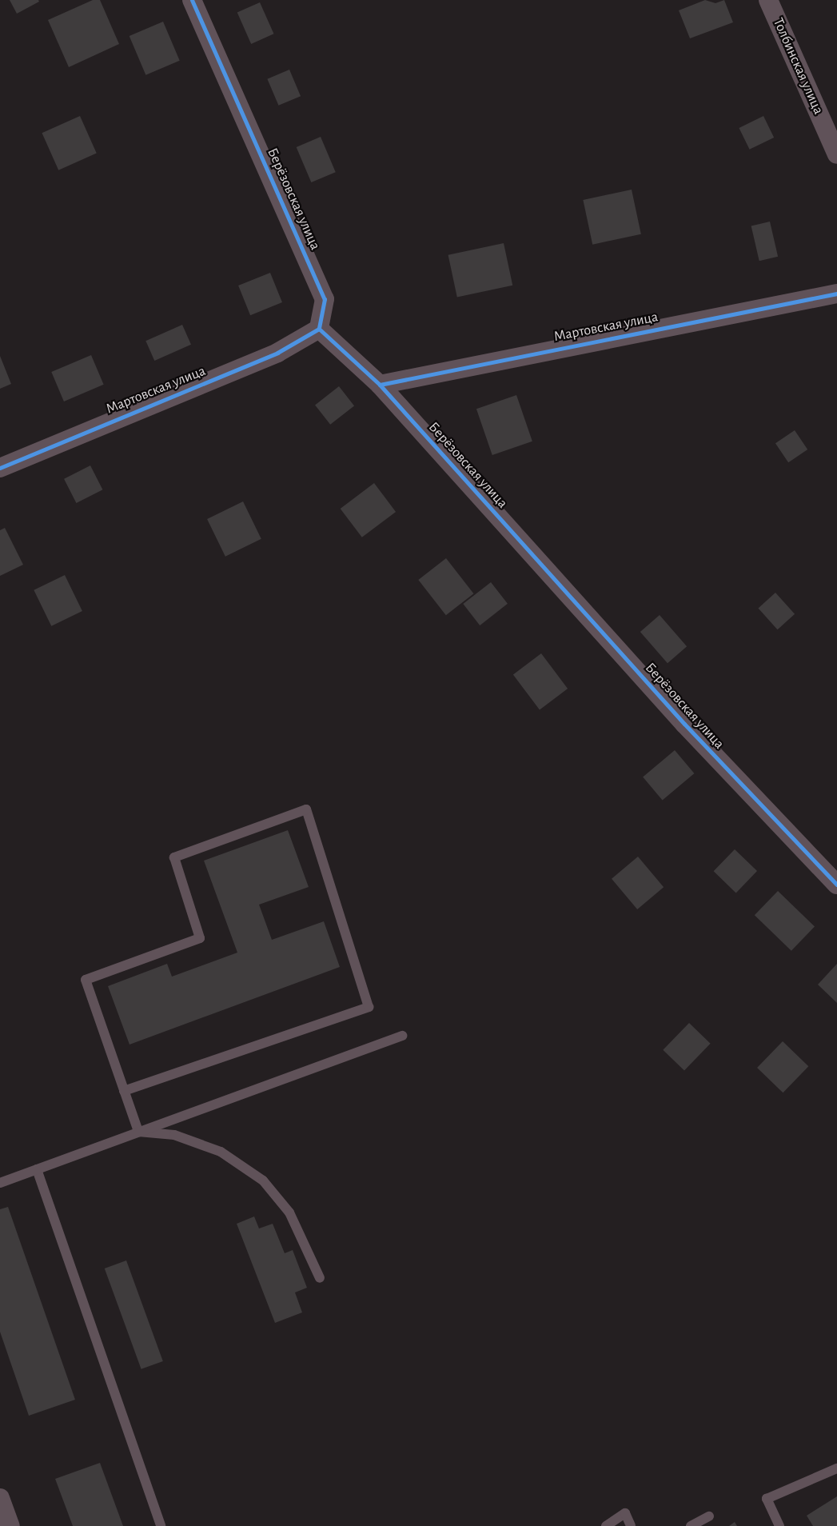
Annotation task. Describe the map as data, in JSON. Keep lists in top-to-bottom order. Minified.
{"streets":{"street":["Толбинская улица","Берёзовская улица","Мартовская улица"]},"crossings":[["Берёзовская улица","Мартовская улица"]]}
